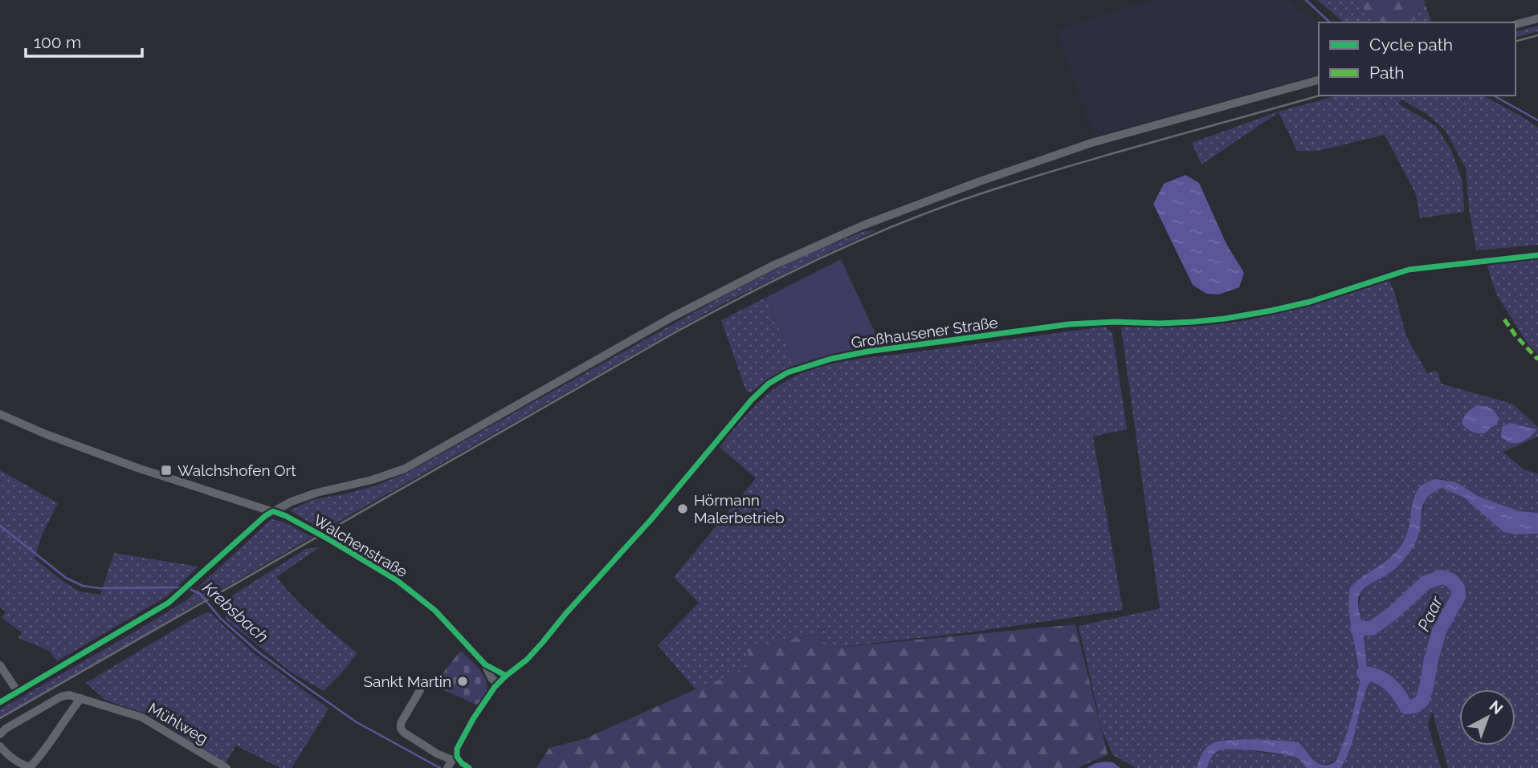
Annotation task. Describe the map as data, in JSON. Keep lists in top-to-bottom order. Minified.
{"streets":{"street":["Großhausener Straße","Walchenstraße","Mühlweg"]},"crossings":[["Großhausener Straße","Walchenstraße"]],"water":["Krebsbach","Paar"],"places":{"transit":["Walchshofen Ort"],"other":["Hörmann Malerbetrieb","Sankt Martin"]},"legend":["Cycle path","Path"],"scale_bar":"100 m","north":"top right"}
